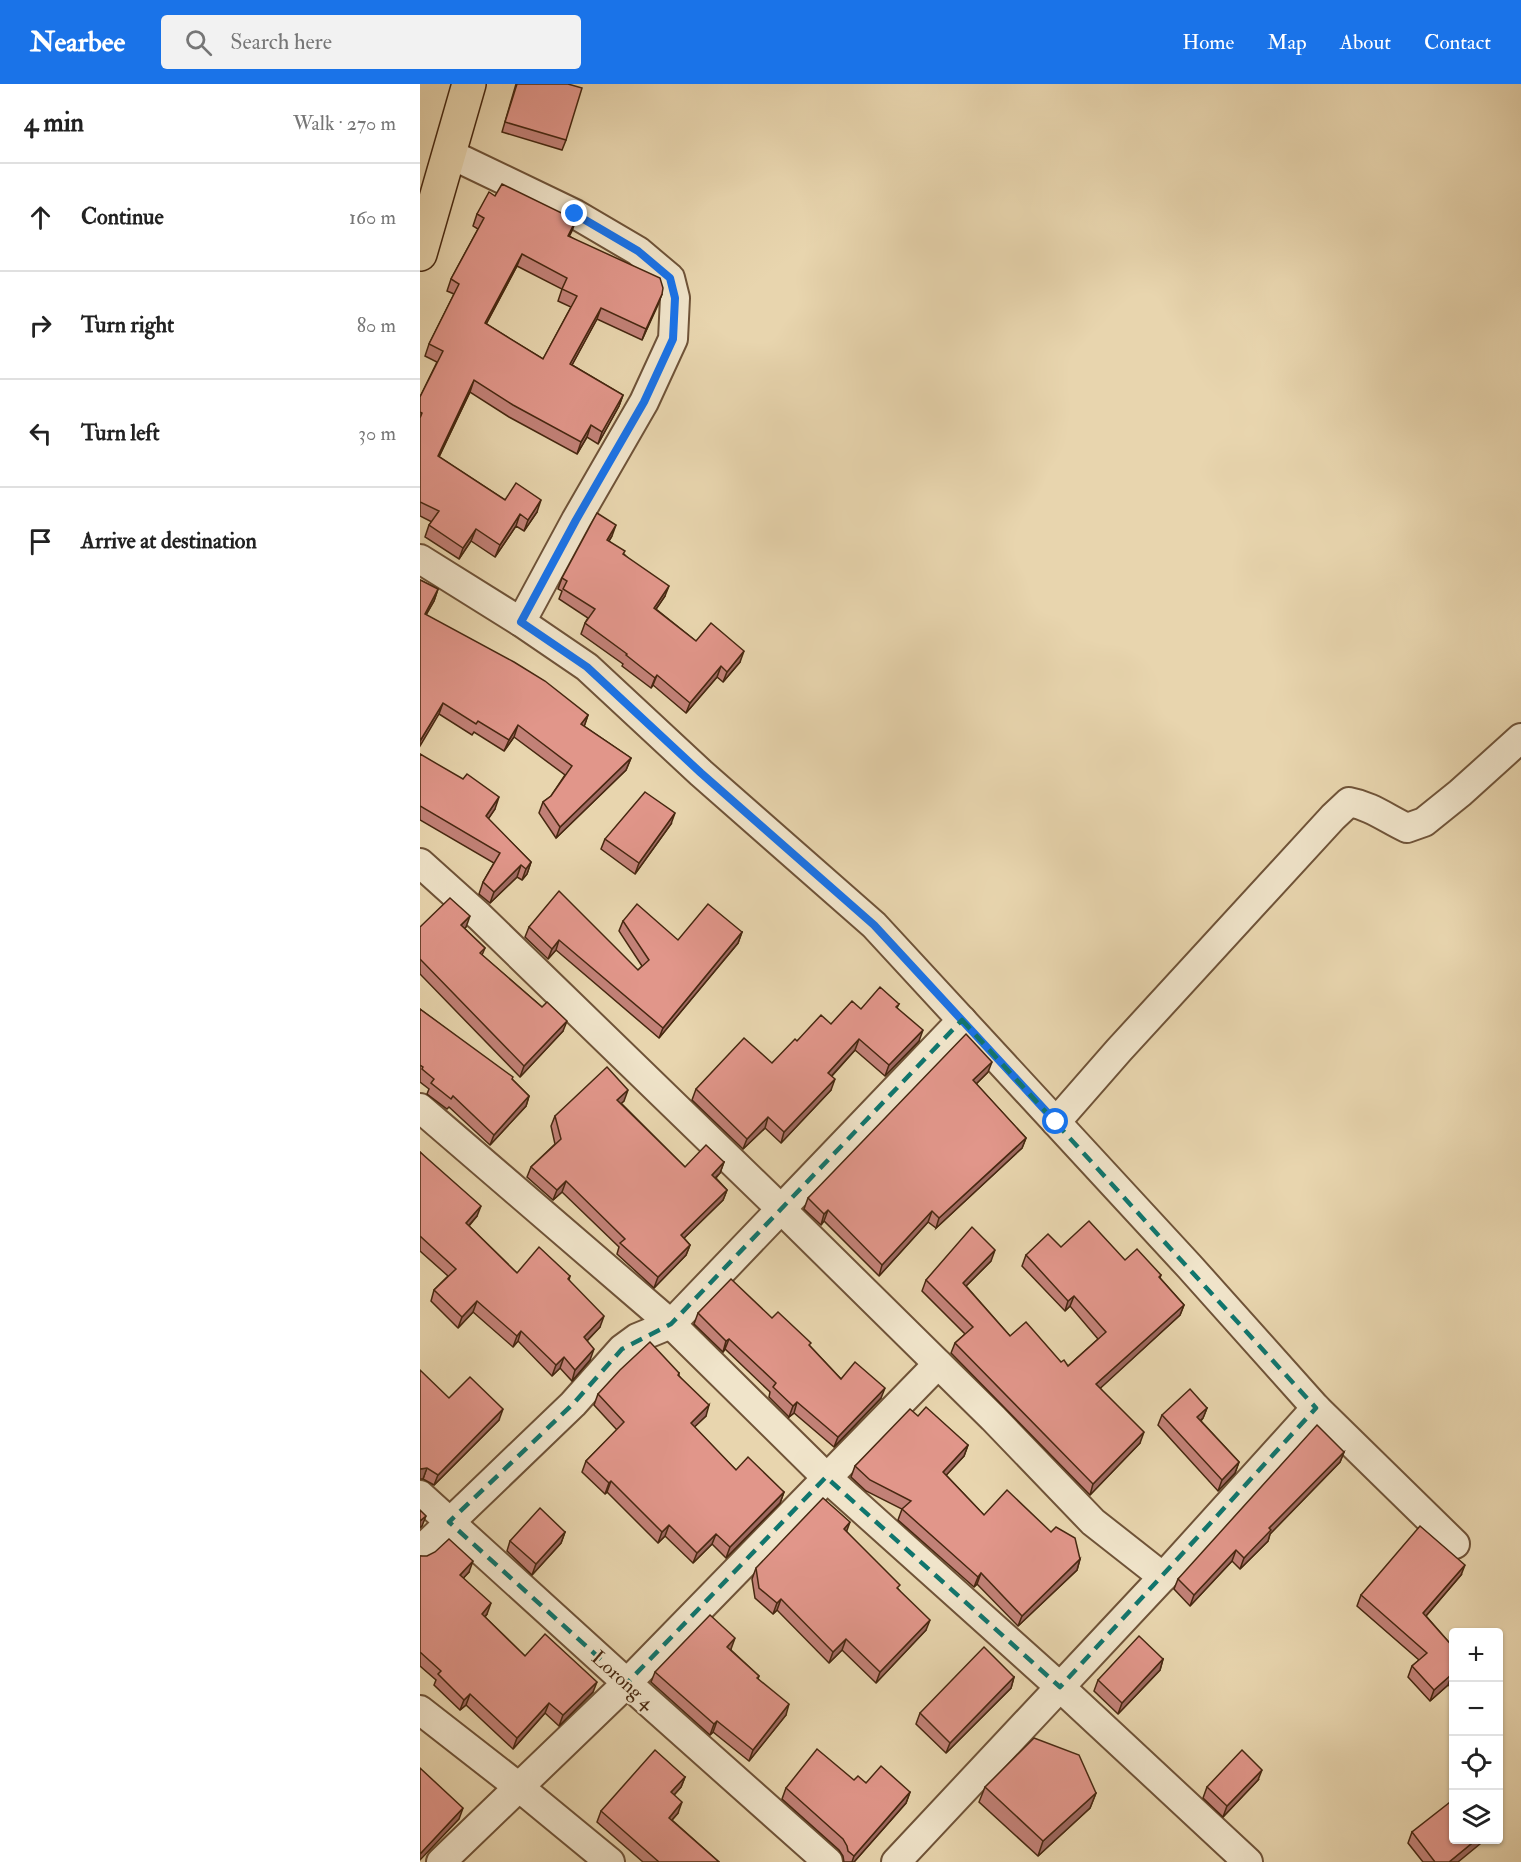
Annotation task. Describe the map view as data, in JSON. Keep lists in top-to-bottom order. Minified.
{"streets":{"street":["Lorong 4"]},"page":{"header":"Nearbee","search":"Search here","nav":["Home","Map","About","Contact"],"heading":["4 min","Walk · 270 m"],"list":[["Continue","160 m"],["Turn right","80 m"],["Turn left","30 m"],"Arrive at destination"],"map_buttons":["+","−"]}}
